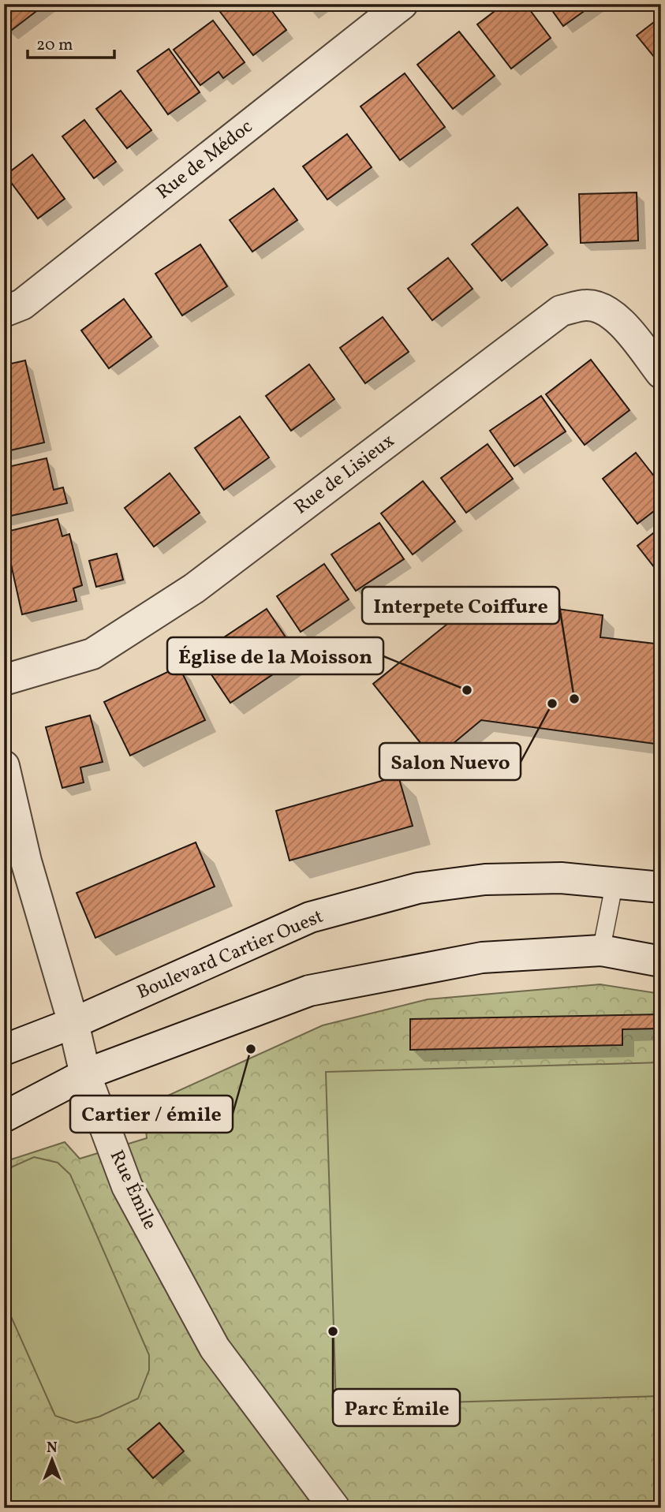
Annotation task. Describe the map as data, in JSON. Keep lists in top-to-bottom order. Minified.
{"streets":{"street":["Rue de Médoc","Rue de Lisieux","Boulevard Cartier Ouest","Rue Émile"]},"crossings":[["Boulevard Cartier Ouest","Rue Émile"]],"places":["Église de la Moisson","Interpete Coiffure","Salon Nuevo","Cartier / émile","Parc Émile"],"scale_bar":"20 m","north":"top"}
